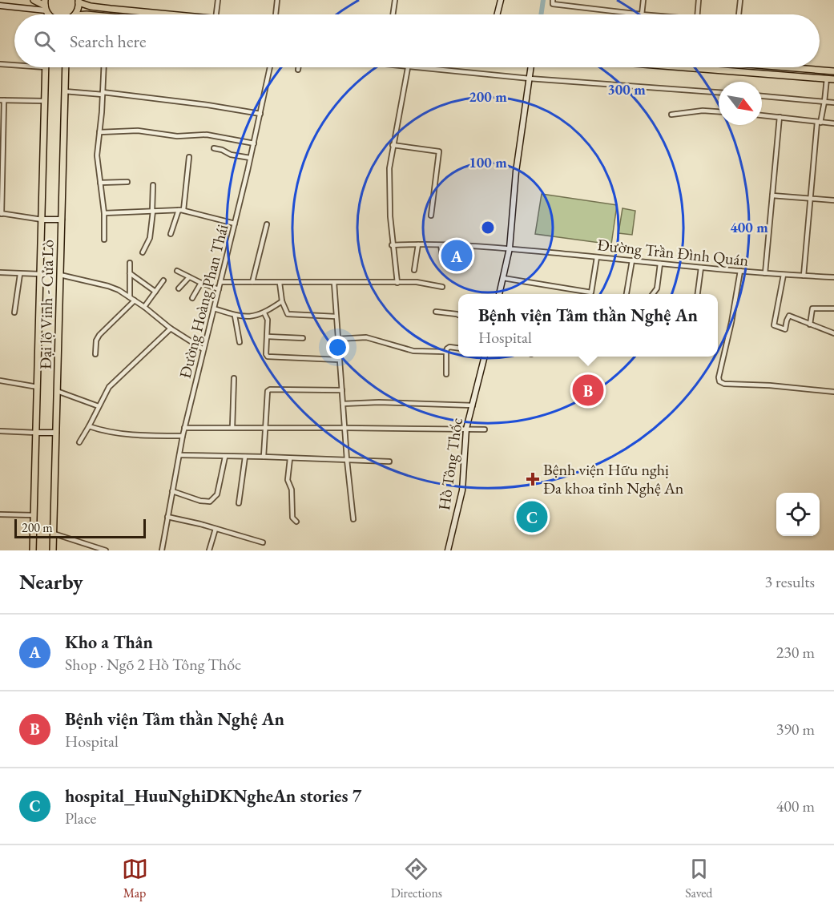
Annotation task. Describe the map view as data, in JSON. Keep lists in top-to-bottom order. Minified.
{"streets":{"main road":["Đại lộ Vinh - Cửa Lò"],"street":["Đường Trần Đình Quán","Đường Hoàng Phan Thái","Hồ Tông Thốc"]},"places":{"health":["Bệnh viện Hữu nghị Đa khoa tỉnh Nghệ An"]},"scale_bar":"200 m","north":"bottom right","page":{"search":"Search here","pins":["A","B","C"],"popup":["Bệnh viện Tâm thần Nghệ An","Hospital"],"scale":"200 m","heading":["Nearby","3 results"],"list":[{"mark":"A","name":"Kho a Thân","note":"Shop · Ngõ 2 Hồ Tông Thốc","value":"230 m"},{"mark":"B","name":"Bệnh viện Tâm thần Nghệ An","note":"Hospital","value":"390 m"},{"mark":"C","name":"hospital_HuuNghiDKNgheAn stories 7","note":"Place","value":"400 m"}],"nav":["Map","Directions","Saved"]},"rings":["300 m","200 m","100 m","400 m"]}
